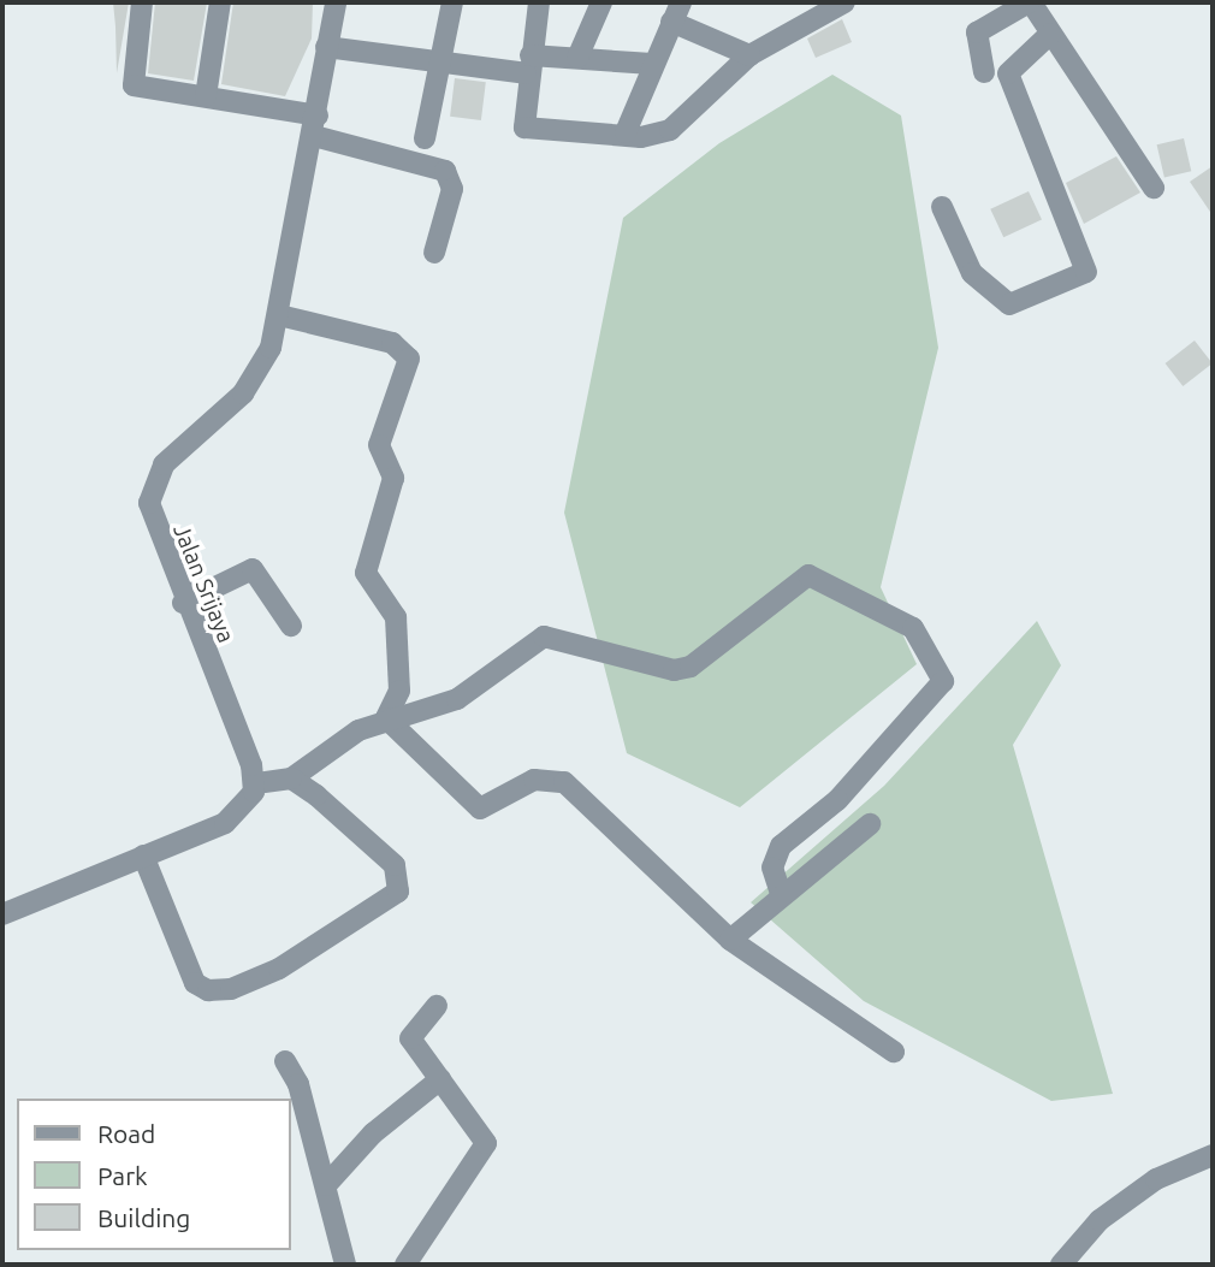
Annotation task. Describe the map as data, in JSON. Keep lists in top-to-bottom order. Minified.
{"streets":{"street":["Jalan Srijaya"]},"legend":["Road","Park","Building"]}
